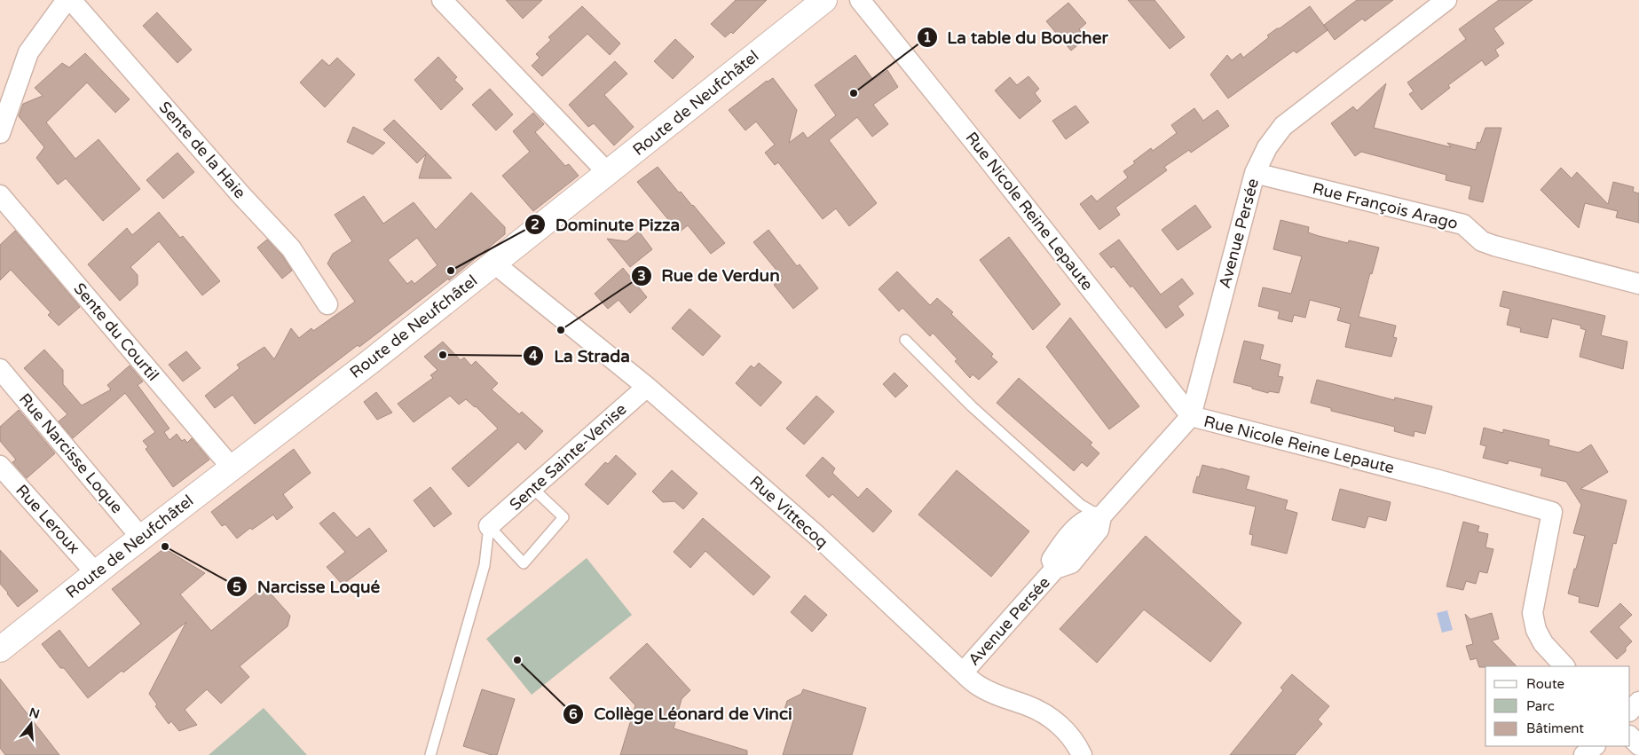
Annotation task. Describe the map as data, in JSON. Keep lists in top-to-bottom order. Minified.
{"streets":{"main road":["Route de Neufchâtel"],"street":["Sente de la Haie","Rue François Arago","Rue Nicole Reine Lepaute","Avenue Persée","Sente du Courtil","Rue Narcisse Loque","Sente Sainte-Venise","Rue Vittecoq","Rue Leroux"]},"crossings":[["Route de Neufchâtel","Sente du Courtil"],["Route de Neufchâtel","Rue Narcisse Loque"],["Route de Neufchâtel","Rue Vittecoq"],["Route de Neufchâtel","Rue Leroux"],["Rue François Arago","Avenue Persée"],["Rue Nicole Reine Lepaute","Avenue Persée"],["Avenue Persée","Rue Vittecoq"],["Sente Sainte-Venise","Rue Vittecoq"]],"places":["La table du Boucher","Dominute Pizza","Rue de Verdun","La Strada","Narcisse Loqué","Collège Léonard de Vinci"],"legend":["Route","Parc","Bâtiment"],"north":"top"}
